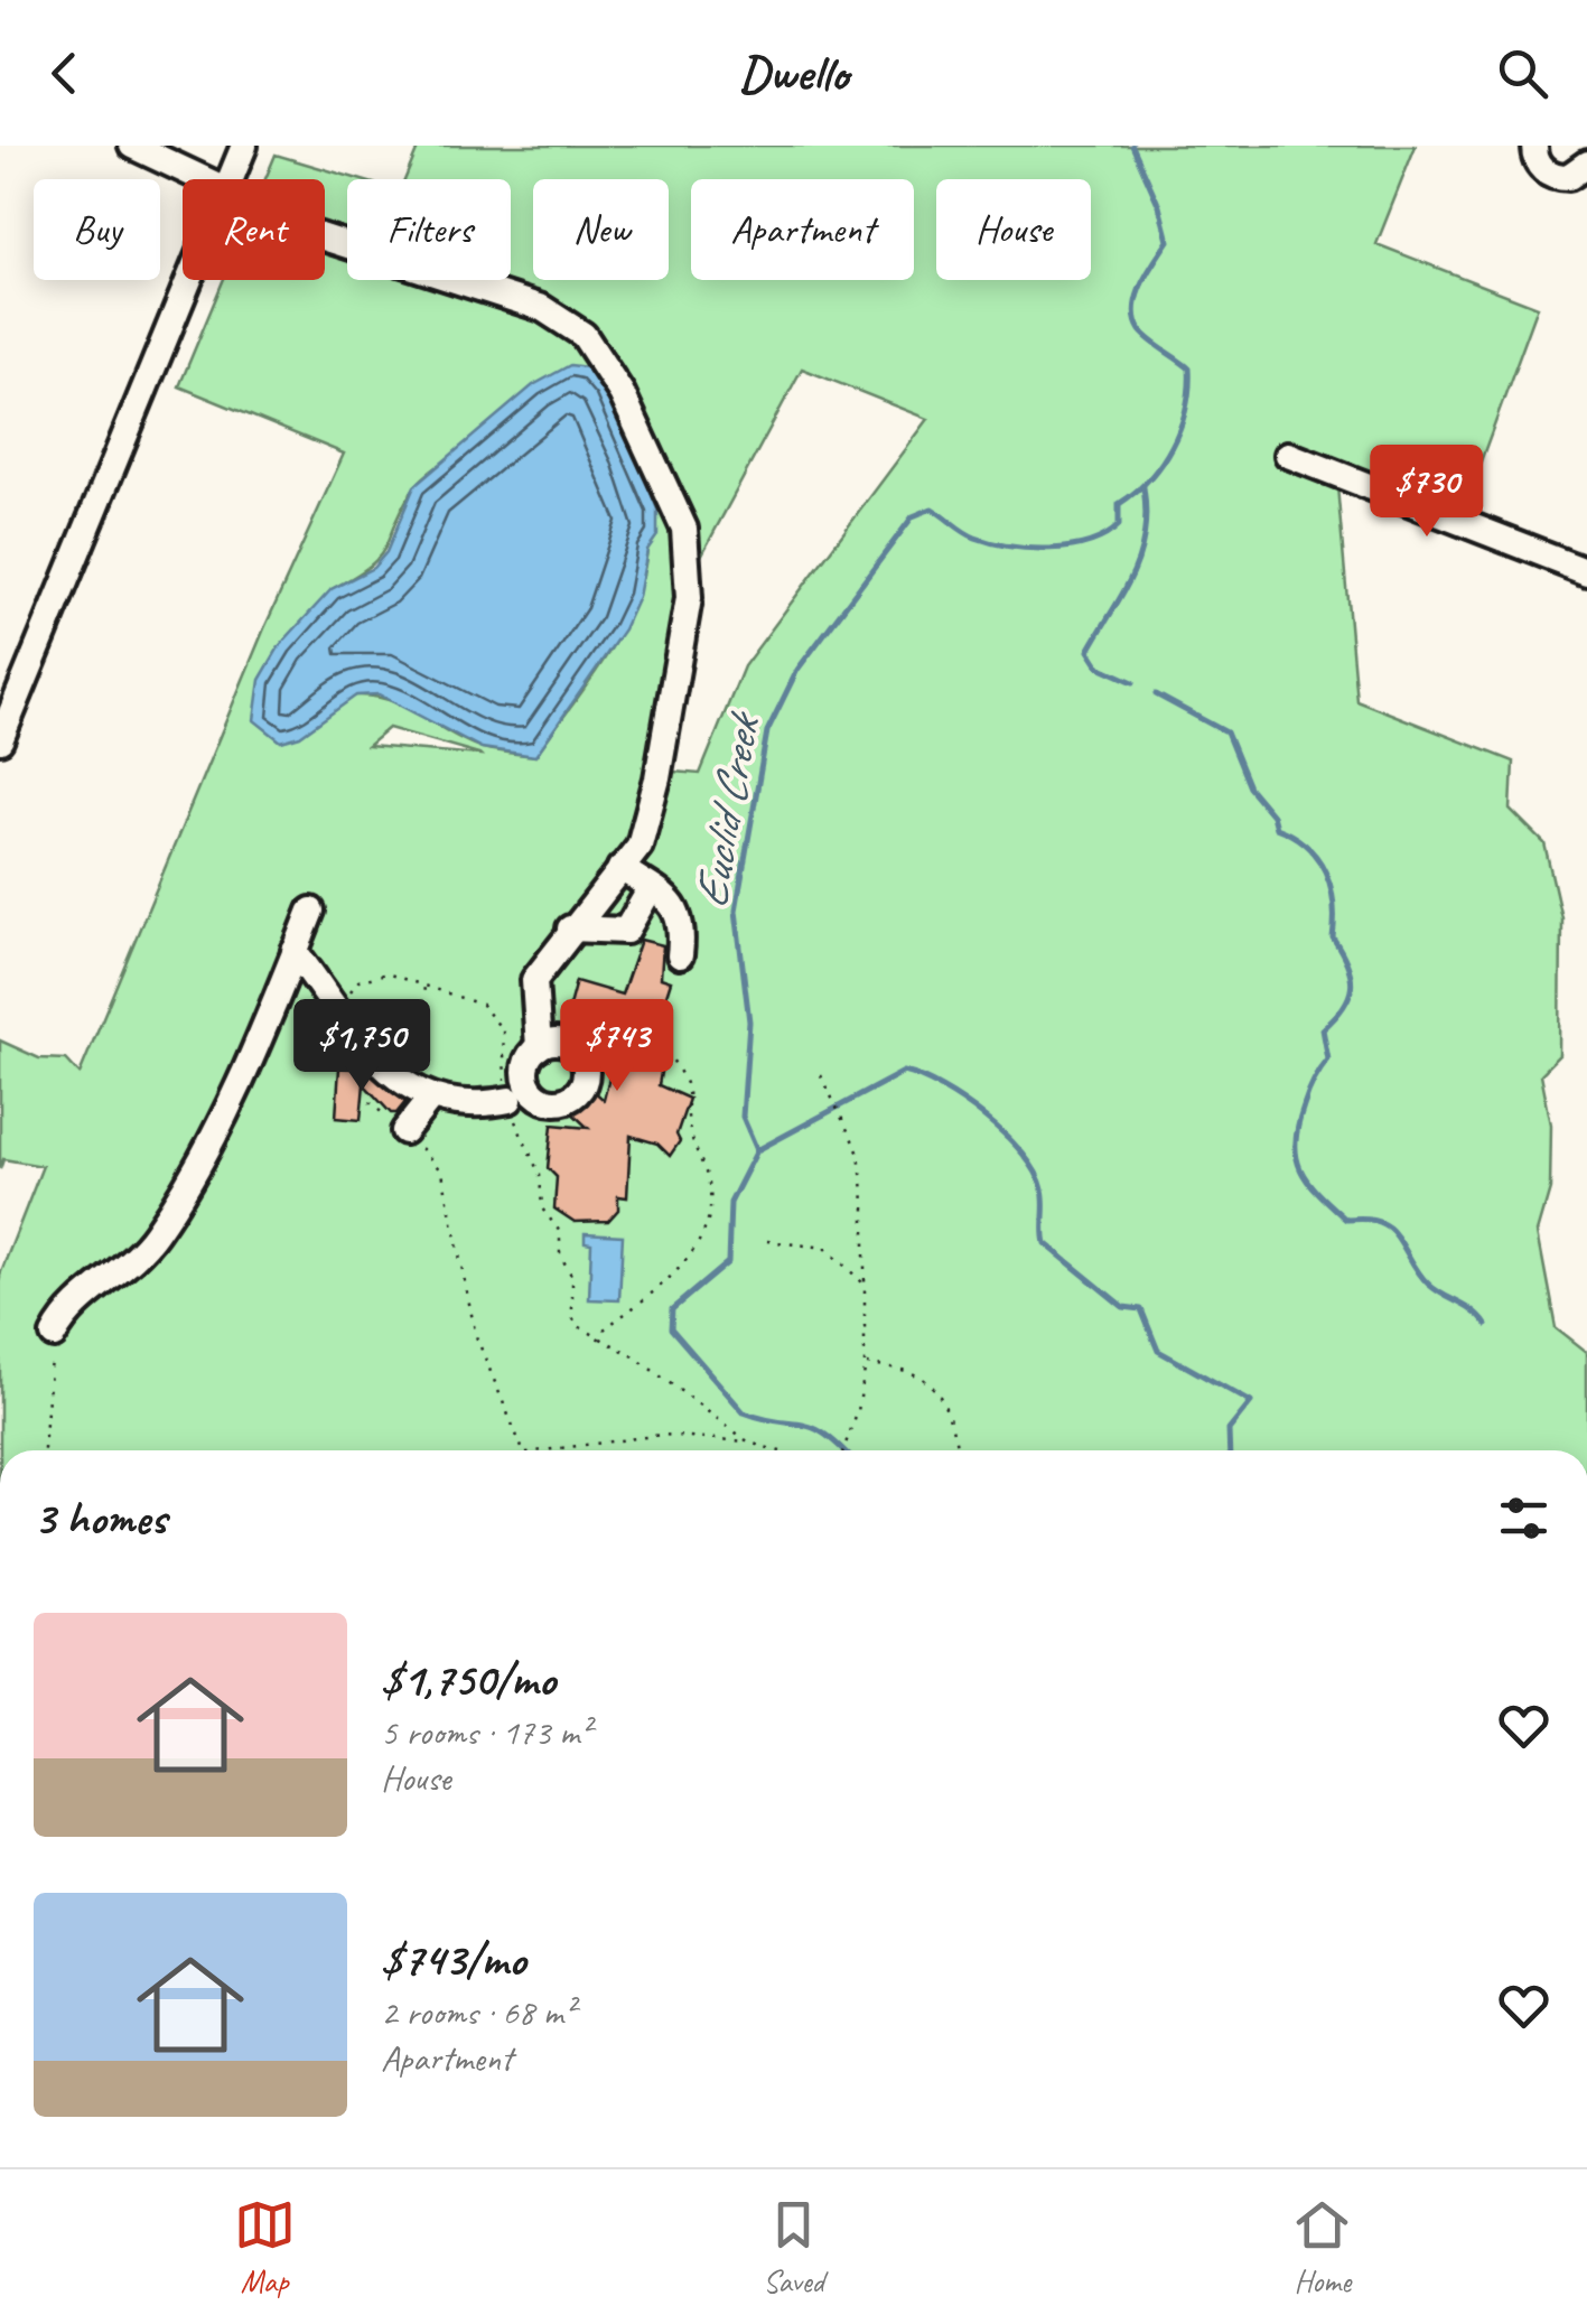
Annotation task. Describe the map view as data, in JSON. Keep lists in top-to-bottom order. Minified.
{"water":["Euclid Creek"],"page":{"header":"Dwello","chip":["Buy","Rent","Filters","New","Apartment","House"],"price":["$730","$1,750","$743"],"heading":"3 homes","list":[{"name":"$1,750/mo","note":"5 rooms · 173 m² · House"},{"name":"$743/mo","note":"2 rooms · 68 m² · Apartment"}],"tabs":["Map","Saved","Home"]}}
